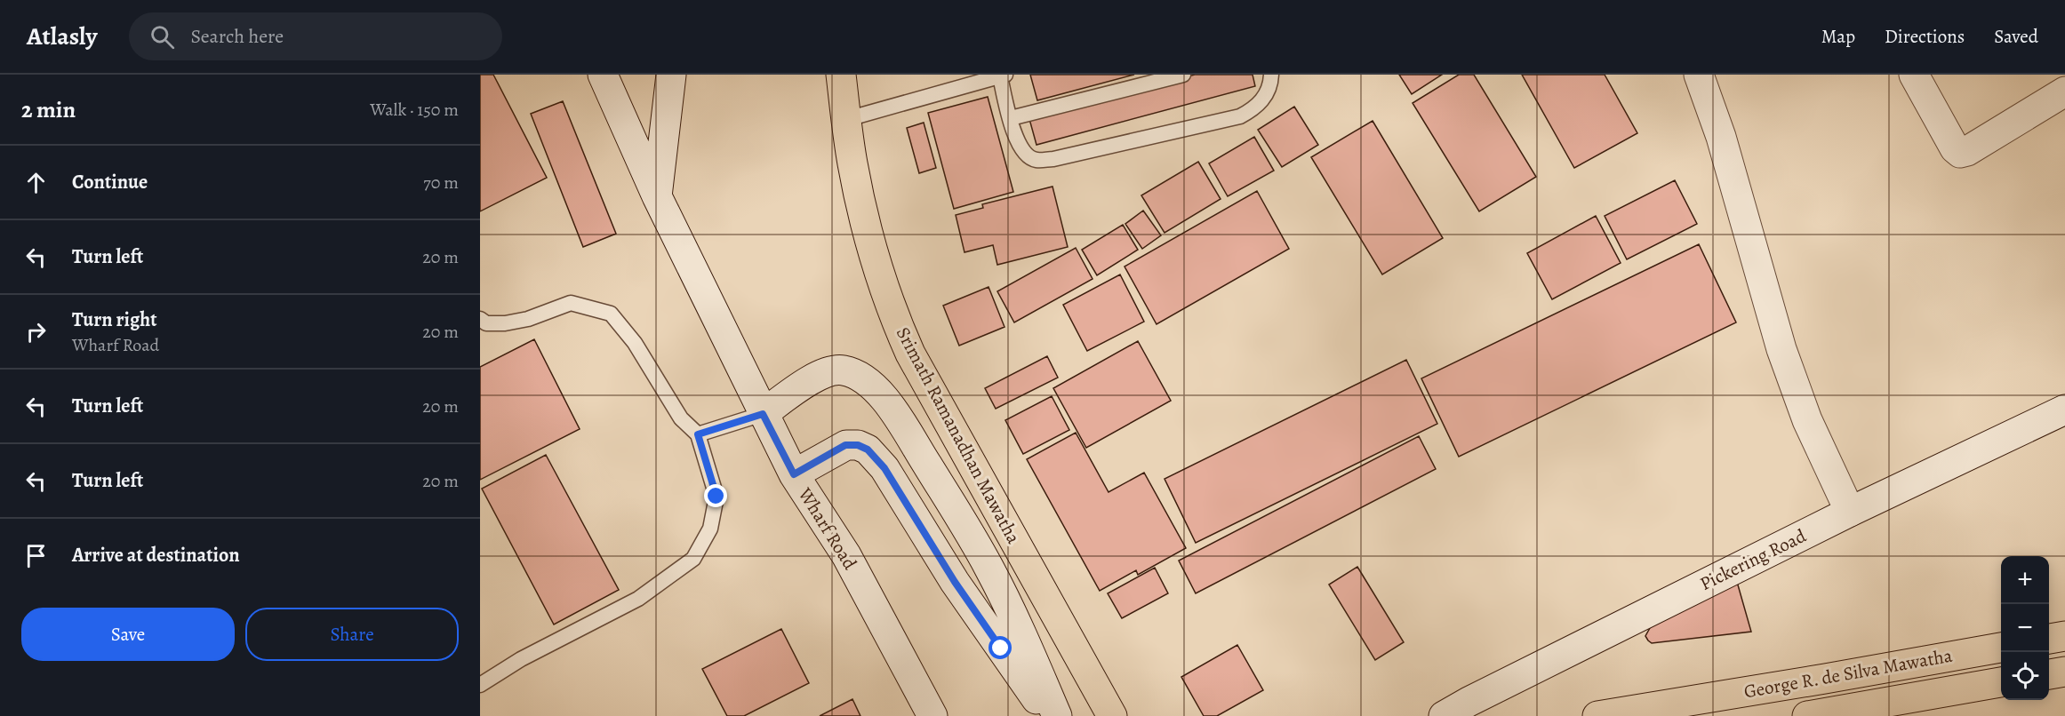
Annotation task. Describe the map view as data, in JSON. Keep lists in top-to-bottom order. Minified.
{"streets":{"main road":["Srimath Ramanadhan Mawatha","George R. de Silva Mawatha"],"street":["Wharf Road","Pickering Road"]},"page":{"header":"Atlasly","search":"Search here","nav":["Map","Directions","Saved"],"heading":["2 min","Walk · 150 m"],"list":[["Continue","70 m"],["Turn left","20 m"],["Turn right","Wharf Road","20 m"],["Turn left","20 m"],["Turn left","20 m"],"Arrive at destination"],"map_buttons":["+","−"],"buttons":["Save","Share"]}}
